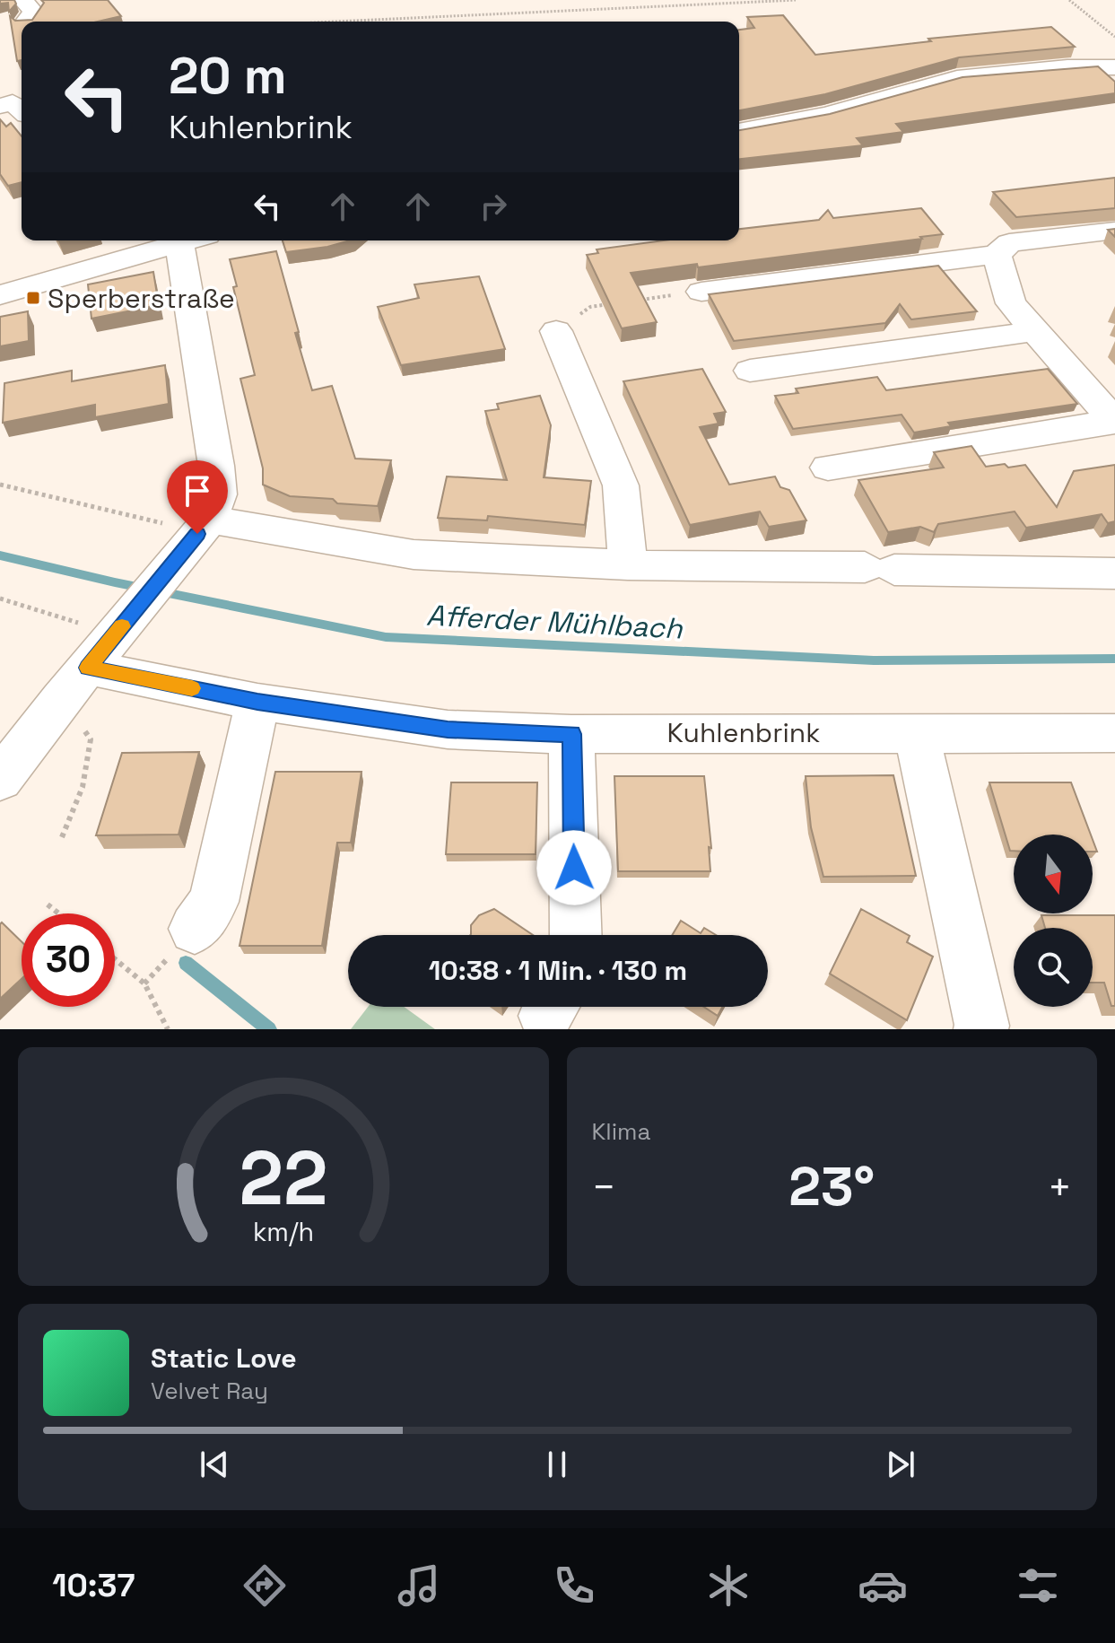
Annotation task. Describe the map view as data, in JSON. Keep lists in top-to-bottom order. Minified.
{"streets":{"street":["Kuhlenbrink"]},"water":["Afferder Mühlbach"],"places":{"transit":["Sperberstraße"]},"north":"bottom","page":{"turn":["20 m","Kuhlenbrink"],"limit":"30","trip":"10:38 · 1 Min. · 130 m","tile":"Klima","heat":["−","23°","+"],"song":["Static Love","Velvet Ray"],"tabs":"10:37","gauge":["22","km/h"]}}
